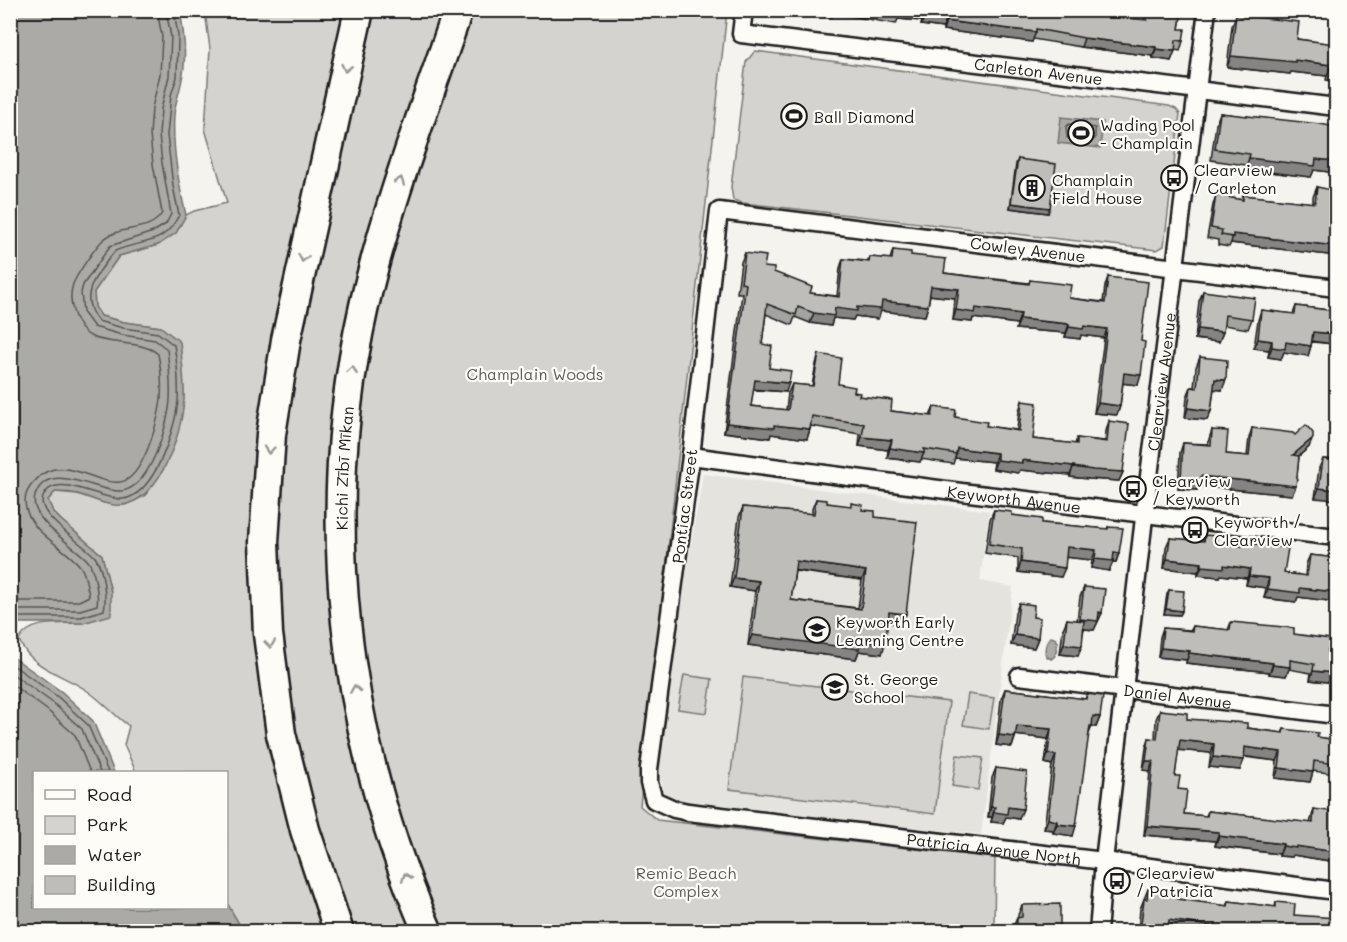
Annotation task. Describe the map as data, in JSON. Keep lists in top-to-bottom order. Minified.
{"streets":{"highway":["Kichi Zībī Mīkan"],"street":["Carleton Avenue","Cowley Avenue","Clearview Avenue","Keyworth Avenue","Pontiac Street","Daniel Avenue","Patricia Avenue North"]},"crossings":[["Carleton Avenue","Clearview Avenue"],["Cowley Avenue","Clearview Avenue"],["Cowley Avenue","Pontiac Street"],["Clearview Avenue","Keyworth Avenue"],["Clearview Avenue","Daniel Avenue"],["Clearview Avenue","Patricia Avenue North"],["Keyworth Avenue","Pontiac Street"],["Pontiac Street","Patricia Avenue North"]],"parks":["Champlain Woods","Remic Beach Complex"],"places":{"sports":["Ball Diamond","Wading Pool - Champlain"],"bus stop":["Clearview / Carleton","Clearview / Keyworth","Keyworth / Clearview","Clearview / Patricia"],"building":["Champlain Field House"],"school or university":["Keyworth Early Learning Centre","St. George School"]},"legend":["Road","Park","Water","Building"]}
